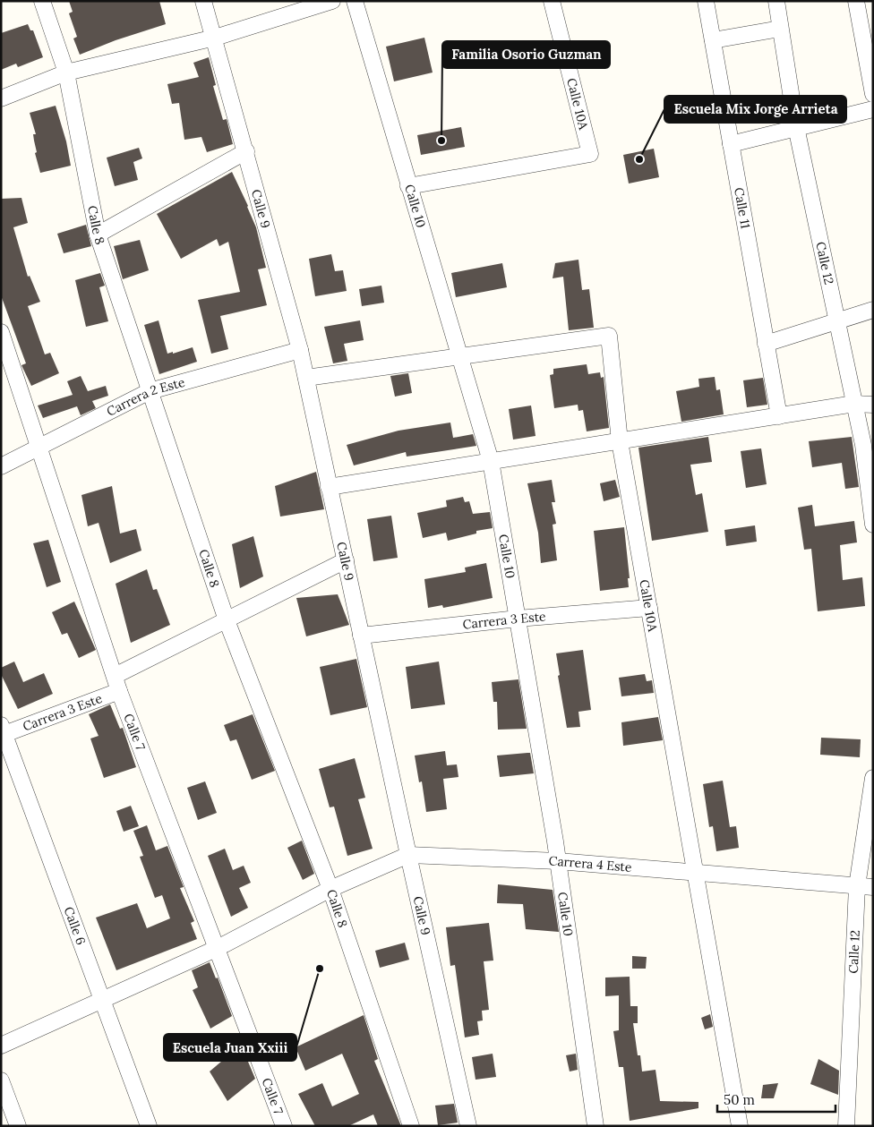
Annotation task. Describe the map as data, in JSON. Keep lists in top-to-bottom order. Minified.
{"streets":{"street":["Calle 10A","Calle 10","Calle 9","Calle 11","Calle 8","Calle 12","Carrera 2 Este","Carrera 3 Este","Calle 7","Carrera 4 Este","Calle 6"]},"crossings":[["Calle 10A","Calle 10"],["Calle 10A","Carrera 3 Este"],["Calle 10A","Carrera 4 Este"],["Calle 10","Carrera 3 Este"],["Calle 10","Carrera 4 Este"],["Calle 9","Carrera 2 Este"],["Calle 9","Carrera 3 Este"],["Calle 9","Carrera 4 Este"],["Calle 8","Carrera 2 Este"],["Calle 8","Carrera 4 Este"],["Calle 12","Carrera 4 Este"],["Carrera 2 Este","Calle 7"],["Carrera 3 Este","Calle 7"],["Carrera 3 Este","Calle 6"],["Calle 7","Carrera 4 Este"],["Carrera 4 Este","Calle 6"]],"places":["Familia Osorio Guzman","Escuela Mix Jorge Arrieta","Escuela Juan Xxiii"],"scale_bar":"50 m"}
